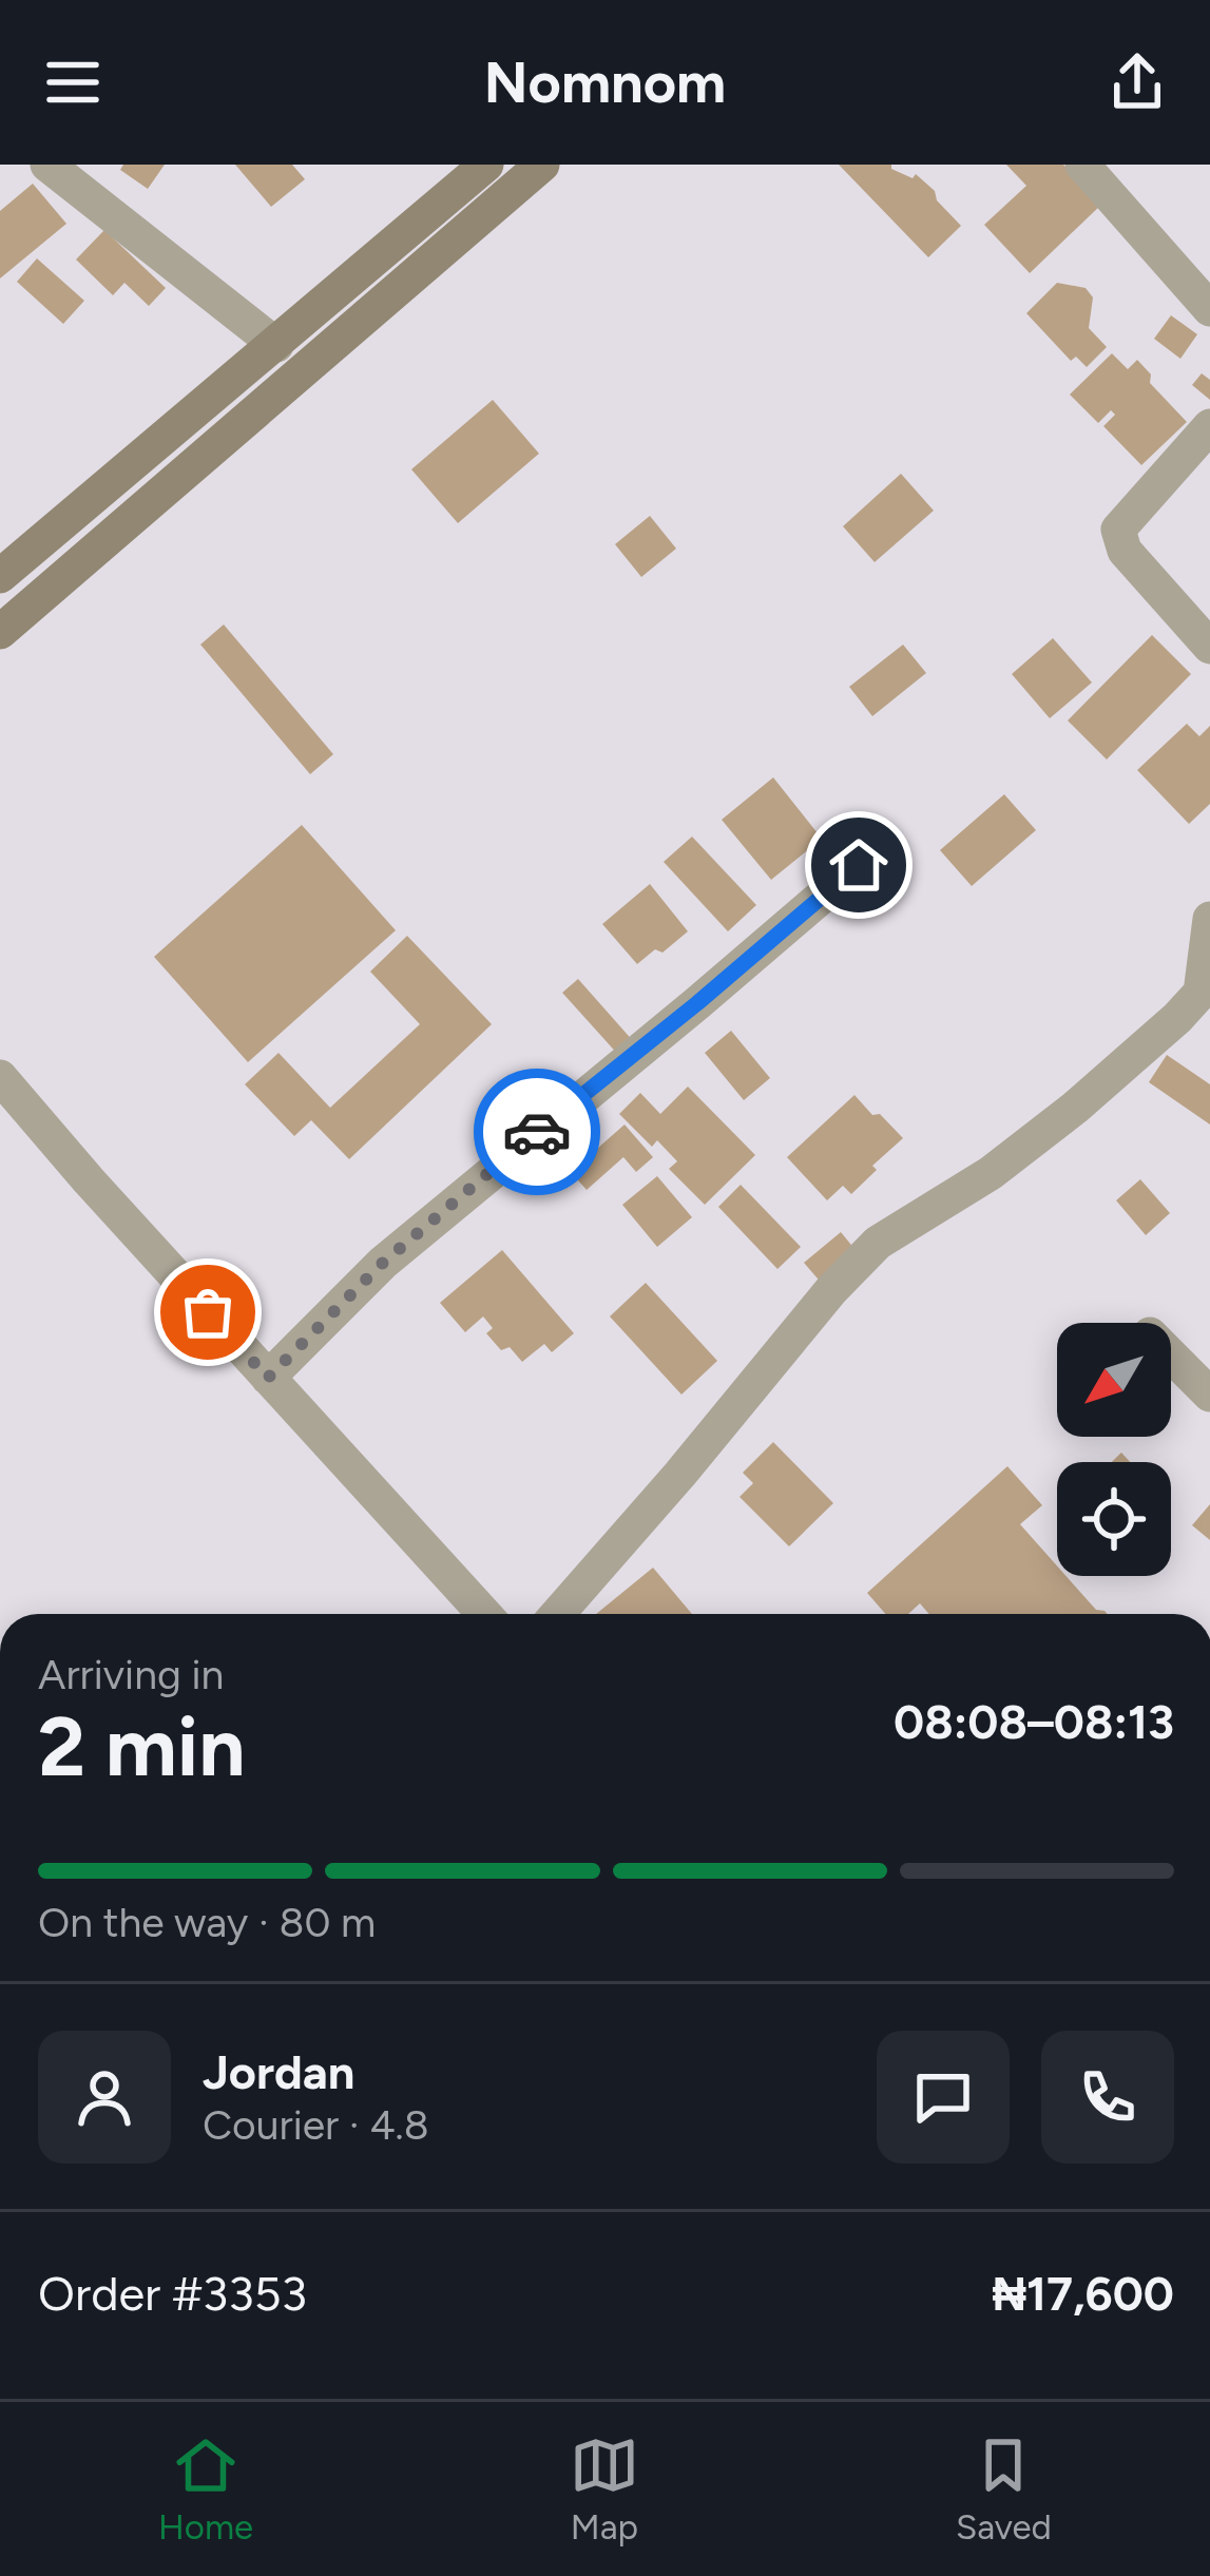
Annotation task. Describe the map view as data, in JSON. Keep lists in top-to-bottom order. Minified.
{"north":"bottom left","page":{"header":"Nomnom","heading":["2 min","Arriving in","08:08–08:13"],"panel":["Jordan","Courier · 4.8","Order #3353","₦17,600"],"bar":"On the way · 80 m","tabs":["Home","Map","Saved"]}}
